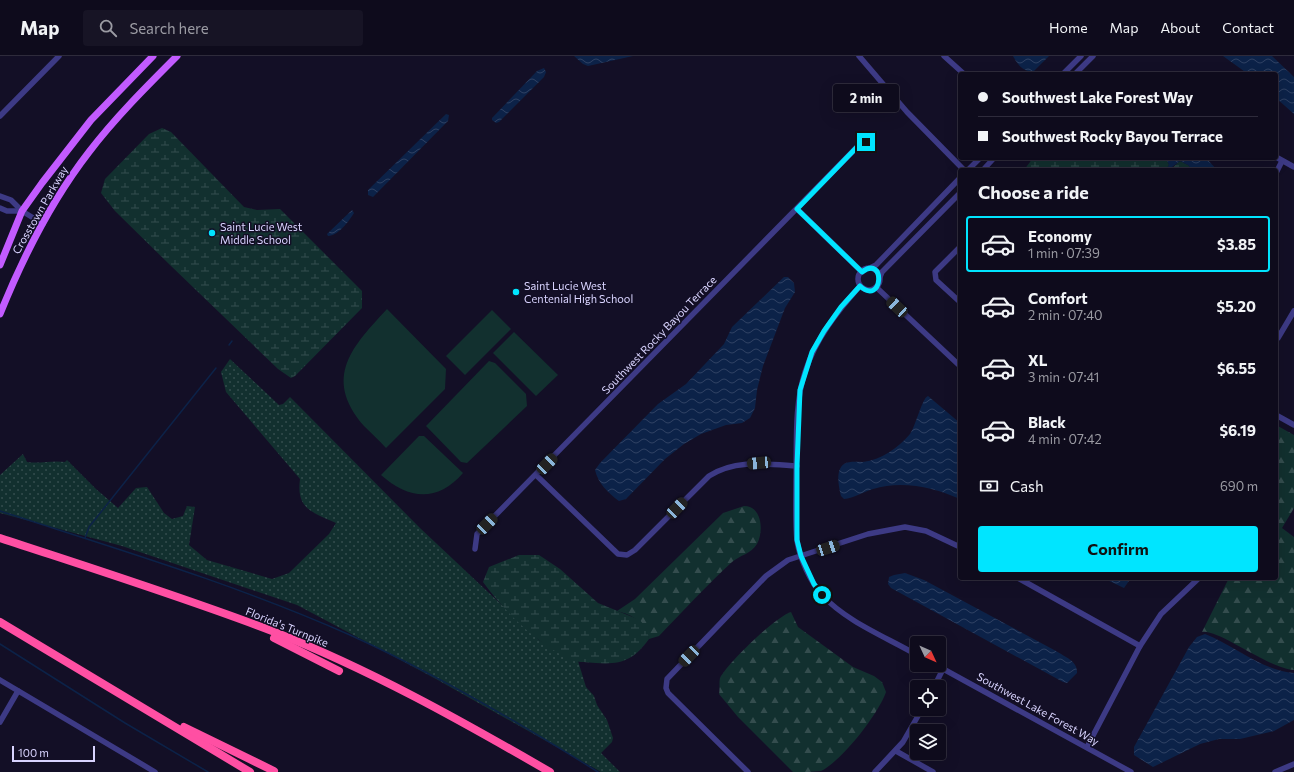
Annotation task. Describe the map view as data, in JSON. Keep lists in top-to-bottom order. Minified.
{"streets":{"highway":["Florida's Turnpike"],"main road":["Crosstown Parkway"],"street":["Southwest Rocky Bayou Terrace","Southwest Lake Forest Way"]},"places":["Saint Lucie West Middle School","Saint Lucie West Centenial High School"],"scale_bar":"100 m","north":"bottom right","page":{"header":"Map","search":"Search here","nav":["Home","Map","About","Contact"],"banner":["Southwest Lake Forest Way","Southwest Rocky Bayou Terrace"],"bubble":"2 min","heading":"Choose a ride","list":[{"name":"Economy","note":"1 min · 07:39","value":"$3.85"},{"name":"Comfort","note":"2 min · 07:40","value":"$5.20"},{"name":"XL","note":"3 min · 07:41","value":"$6.55"},{"name":"Black","note":"4 min · 07:42","value":"$6.19"}],"pay":["Cash","690 m"],"buttons":"Confirm","scale":"100 m"}}
